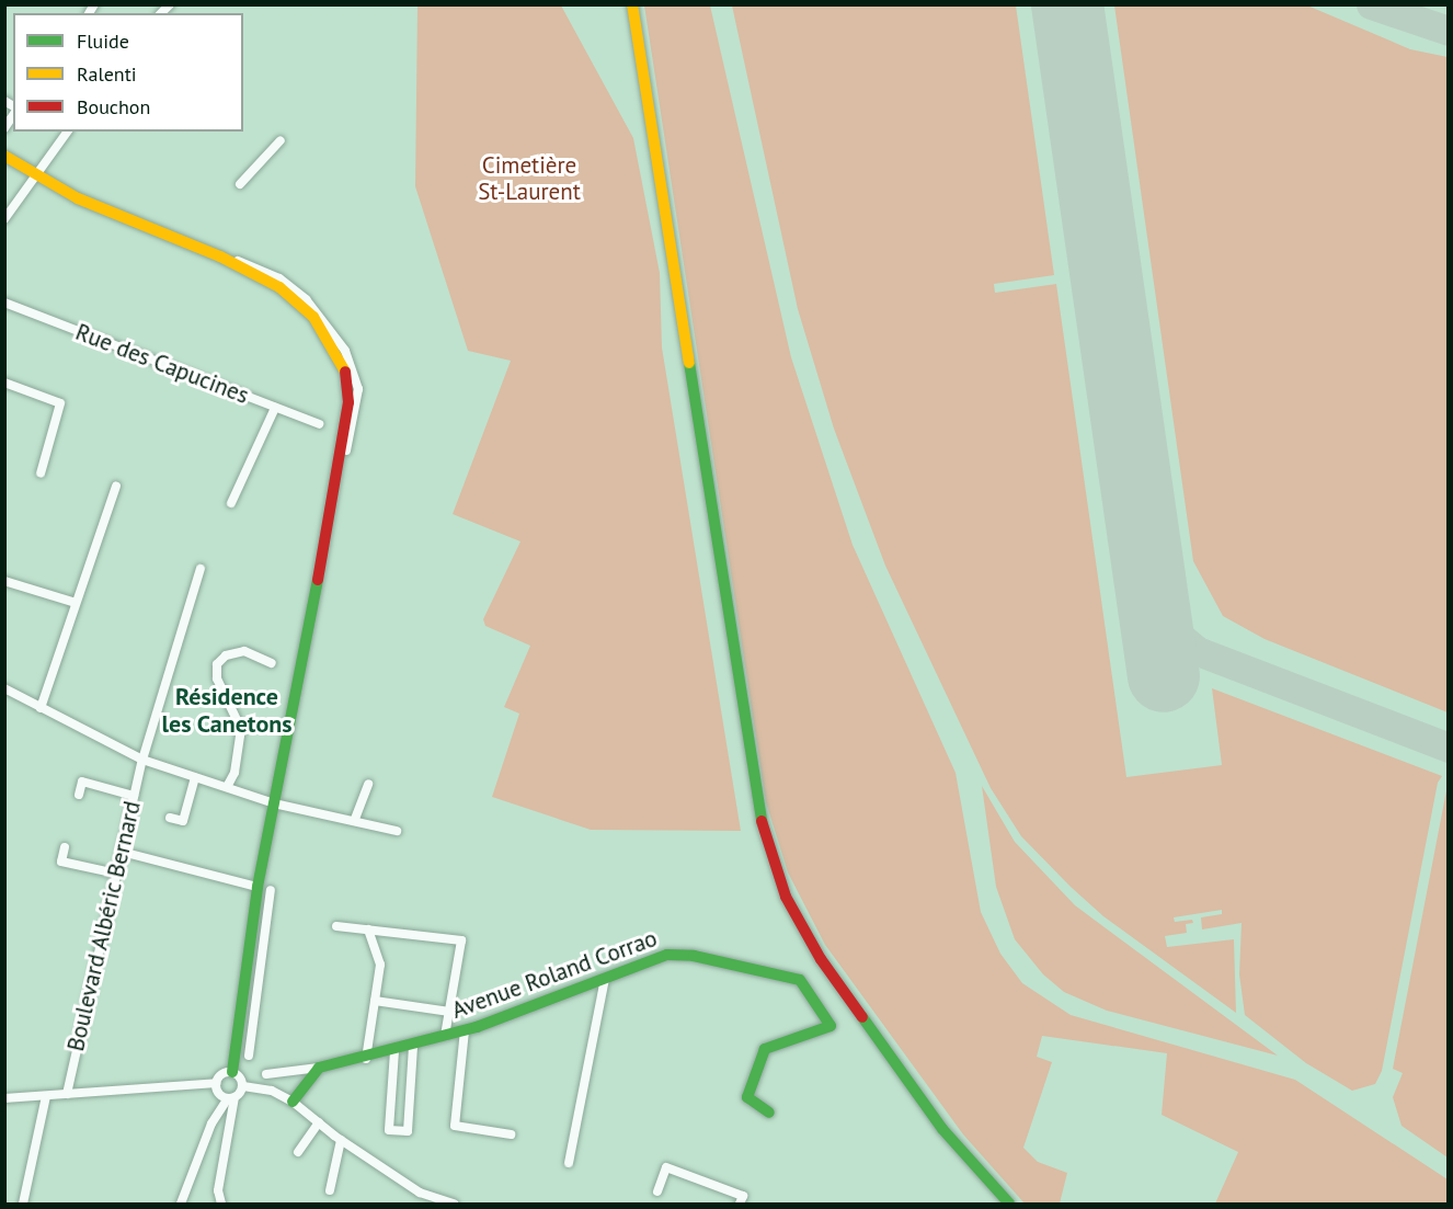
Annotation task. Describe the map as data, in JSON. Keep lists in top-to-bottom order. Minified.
{"streets":{"street":["Rue des Capucines","Boulevard Albéric Bernard","Avenue Roland Corrao"]},"districts":["Résidence les Canetons"],"parks":["Cimetière St-Laurent"],"legend":["Fluide","Ralenti","Bouchon"]}
